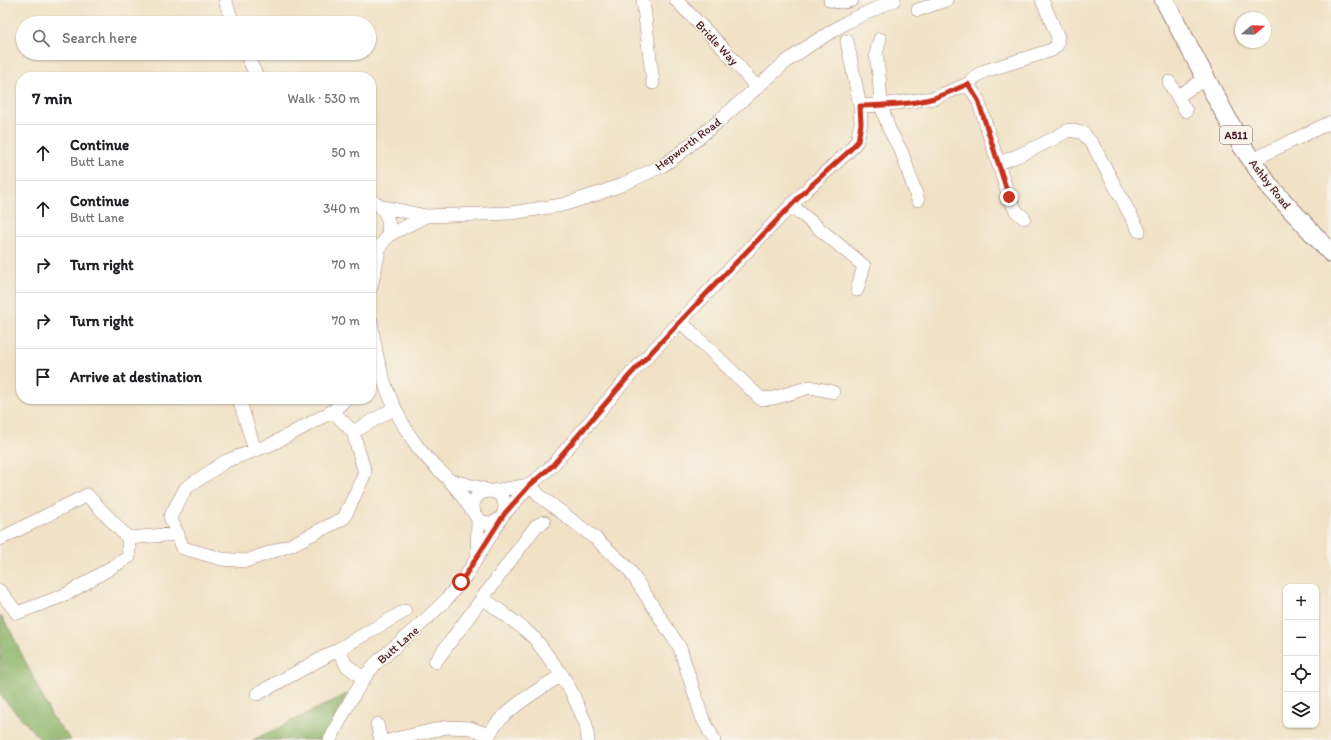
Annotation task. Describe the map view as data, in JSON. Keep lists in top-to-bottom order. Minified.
{"streets":{"highway":["A511","Ashby Road"],"street":["Bridle Way","Hepworth Road","Butt Lane"]},"crossings":[["Bridle Way","Hepworth Road"]],"north":"right","page":{"search":"Search here","heading":["7 min","Walk · 530 m"],"list":[["Continue","Butt Lane","50 m"],["Continue","Butt Lane","340 m"],["Turn right","70 m"],["Turn right","70 m"],"Arrive at destination"],"map_buttons":["+","−"]}}
